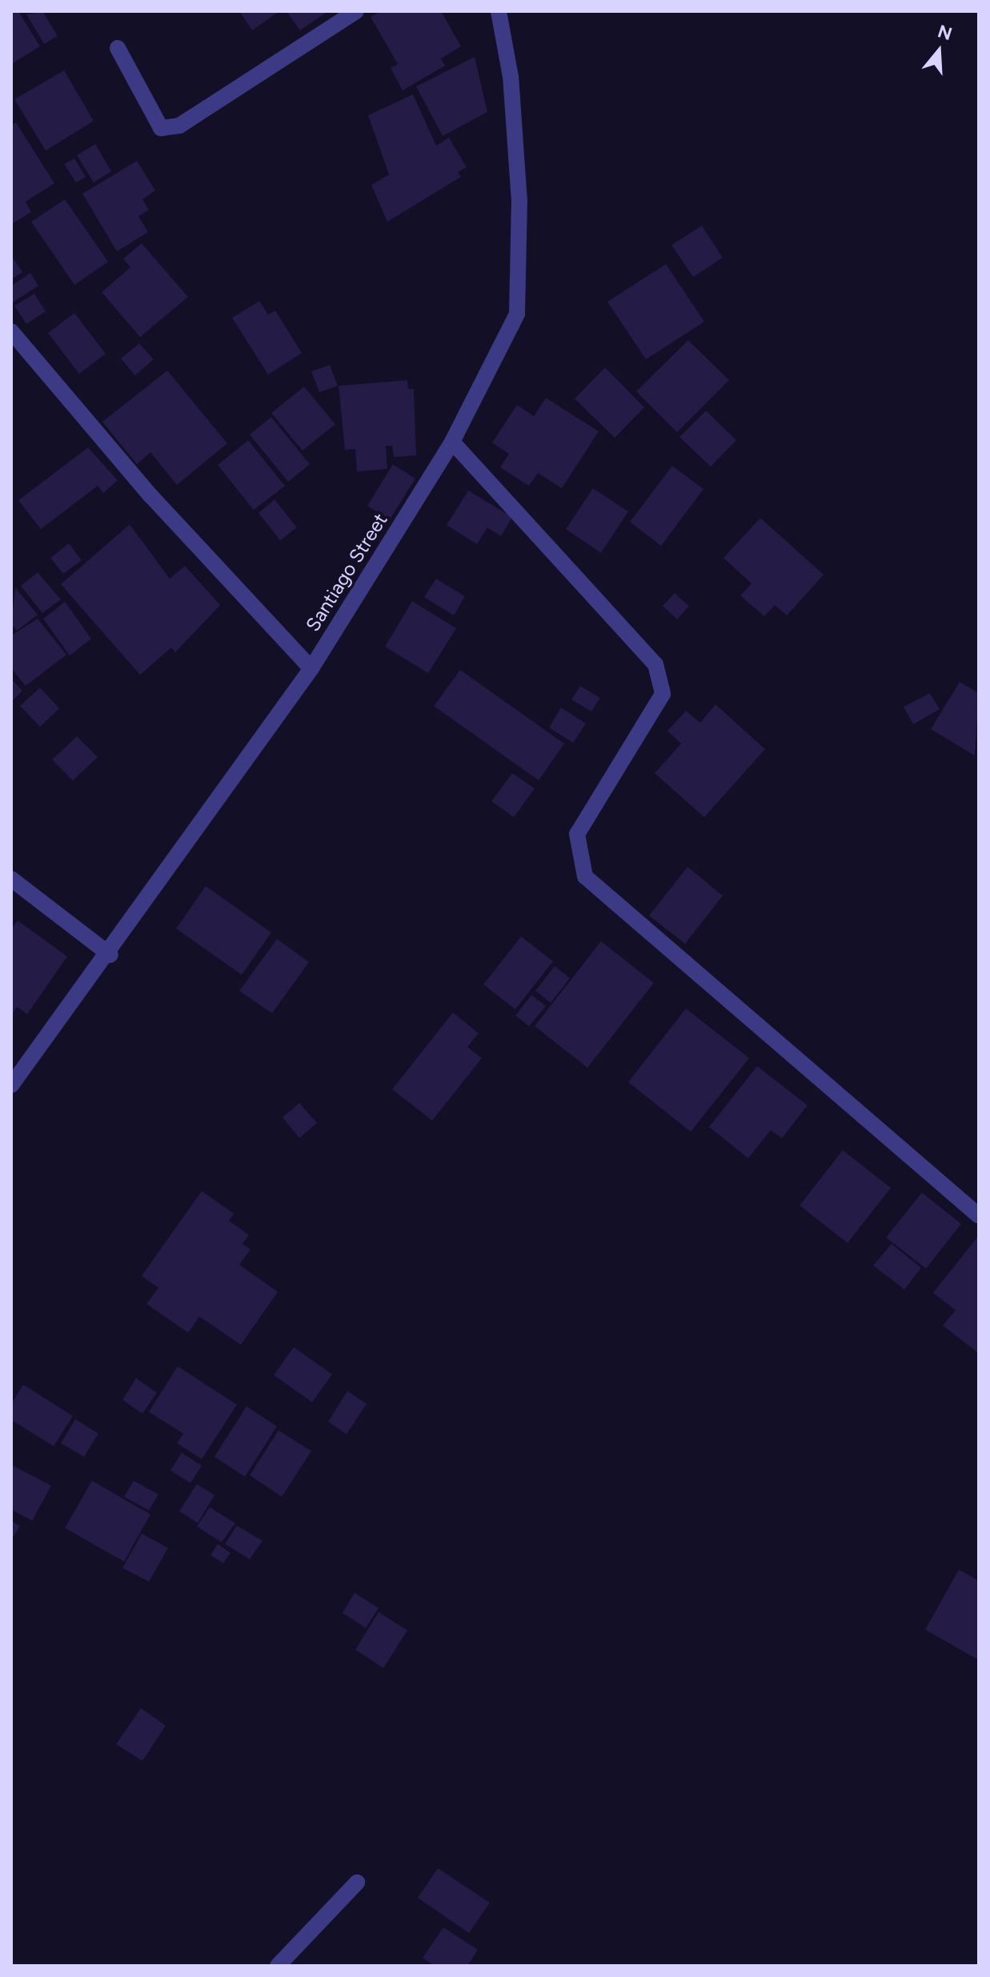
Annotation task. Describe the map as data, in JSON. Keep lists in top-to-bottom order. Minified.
{"streets":{"street":["Santiago Street"]},"north":"top"}
